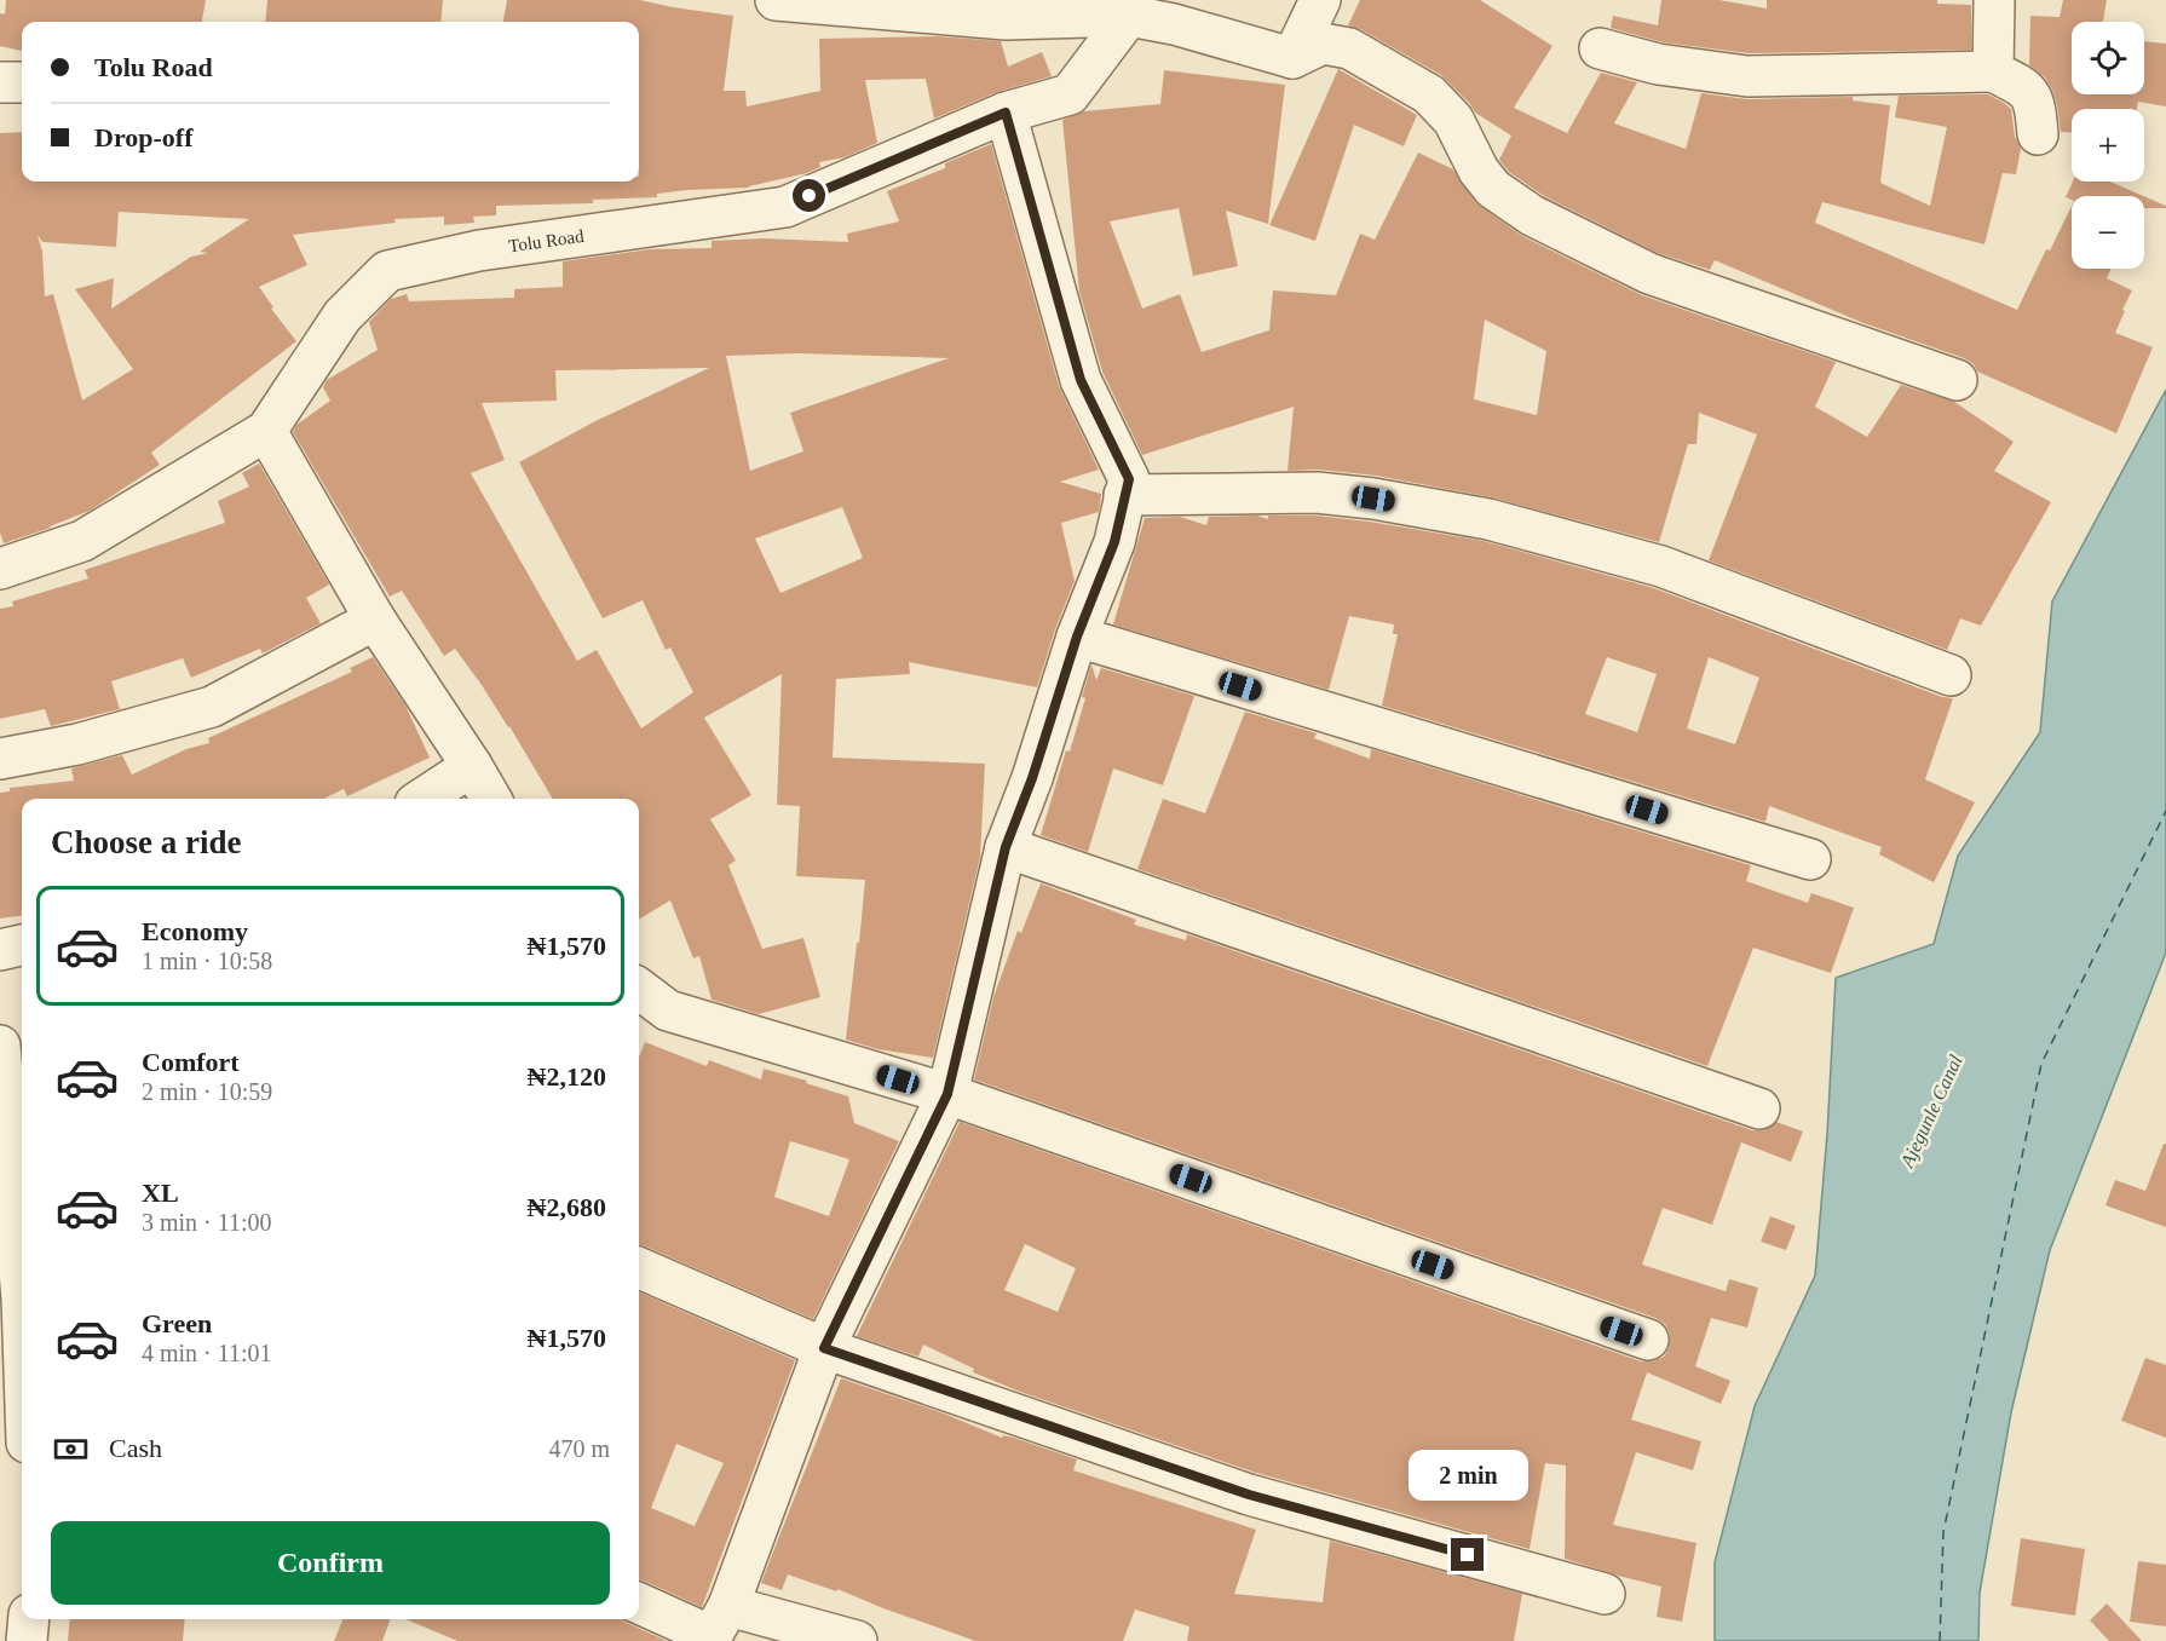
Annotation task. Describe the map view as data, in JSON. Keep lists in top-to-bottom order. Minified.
{"streets":{"street":["Tolu Road"]},"water":["Ajegunle Canal"],"page":{"map_buttons":["+","−"],"banner":["Tolu Road","Drop-off"],"heading":"Choose a ride","list":[{"name":"Economy","note":"1 min · 10:58","value":"₦1,570"},{"name":"Comfort","note":"2 min · 10:59","value":"₦2,120"},{"name":"XL","note":"3 min · 11:00","value":"₦2,680"},{"name":"Green","note":"4 min · 11:01","value":"₦1,570"}],"pay":["Cash","470 m"],"bubble":"2 min","buttons":"Confirm"}}
